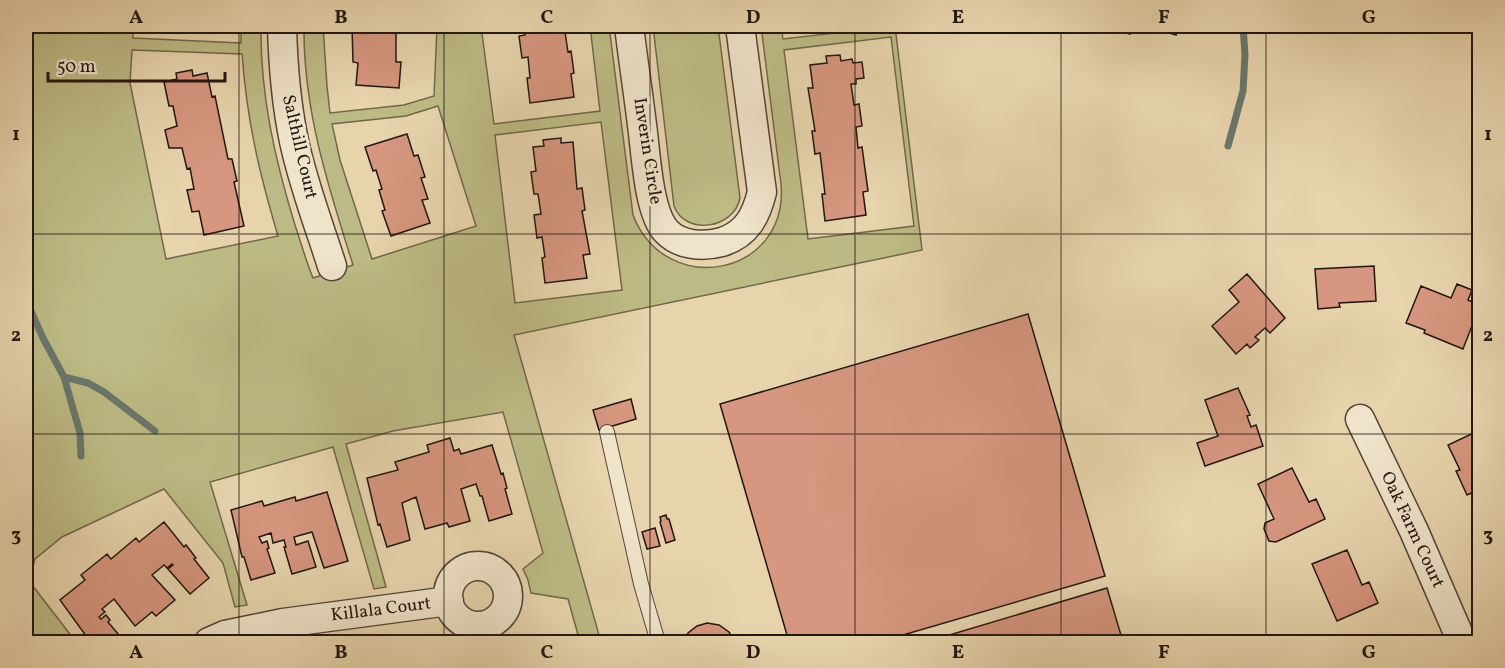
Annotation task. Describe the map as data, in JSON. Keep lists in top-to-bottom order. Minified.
{"streets":{"street":["Salthill Court","Inverin Circle","Oak Farm Court","Killala Court"]},"scale_bar":"50 m","grid":{"columns":["A","B","C","D","E","F","G"],"rows":["1","2","3"]}}
